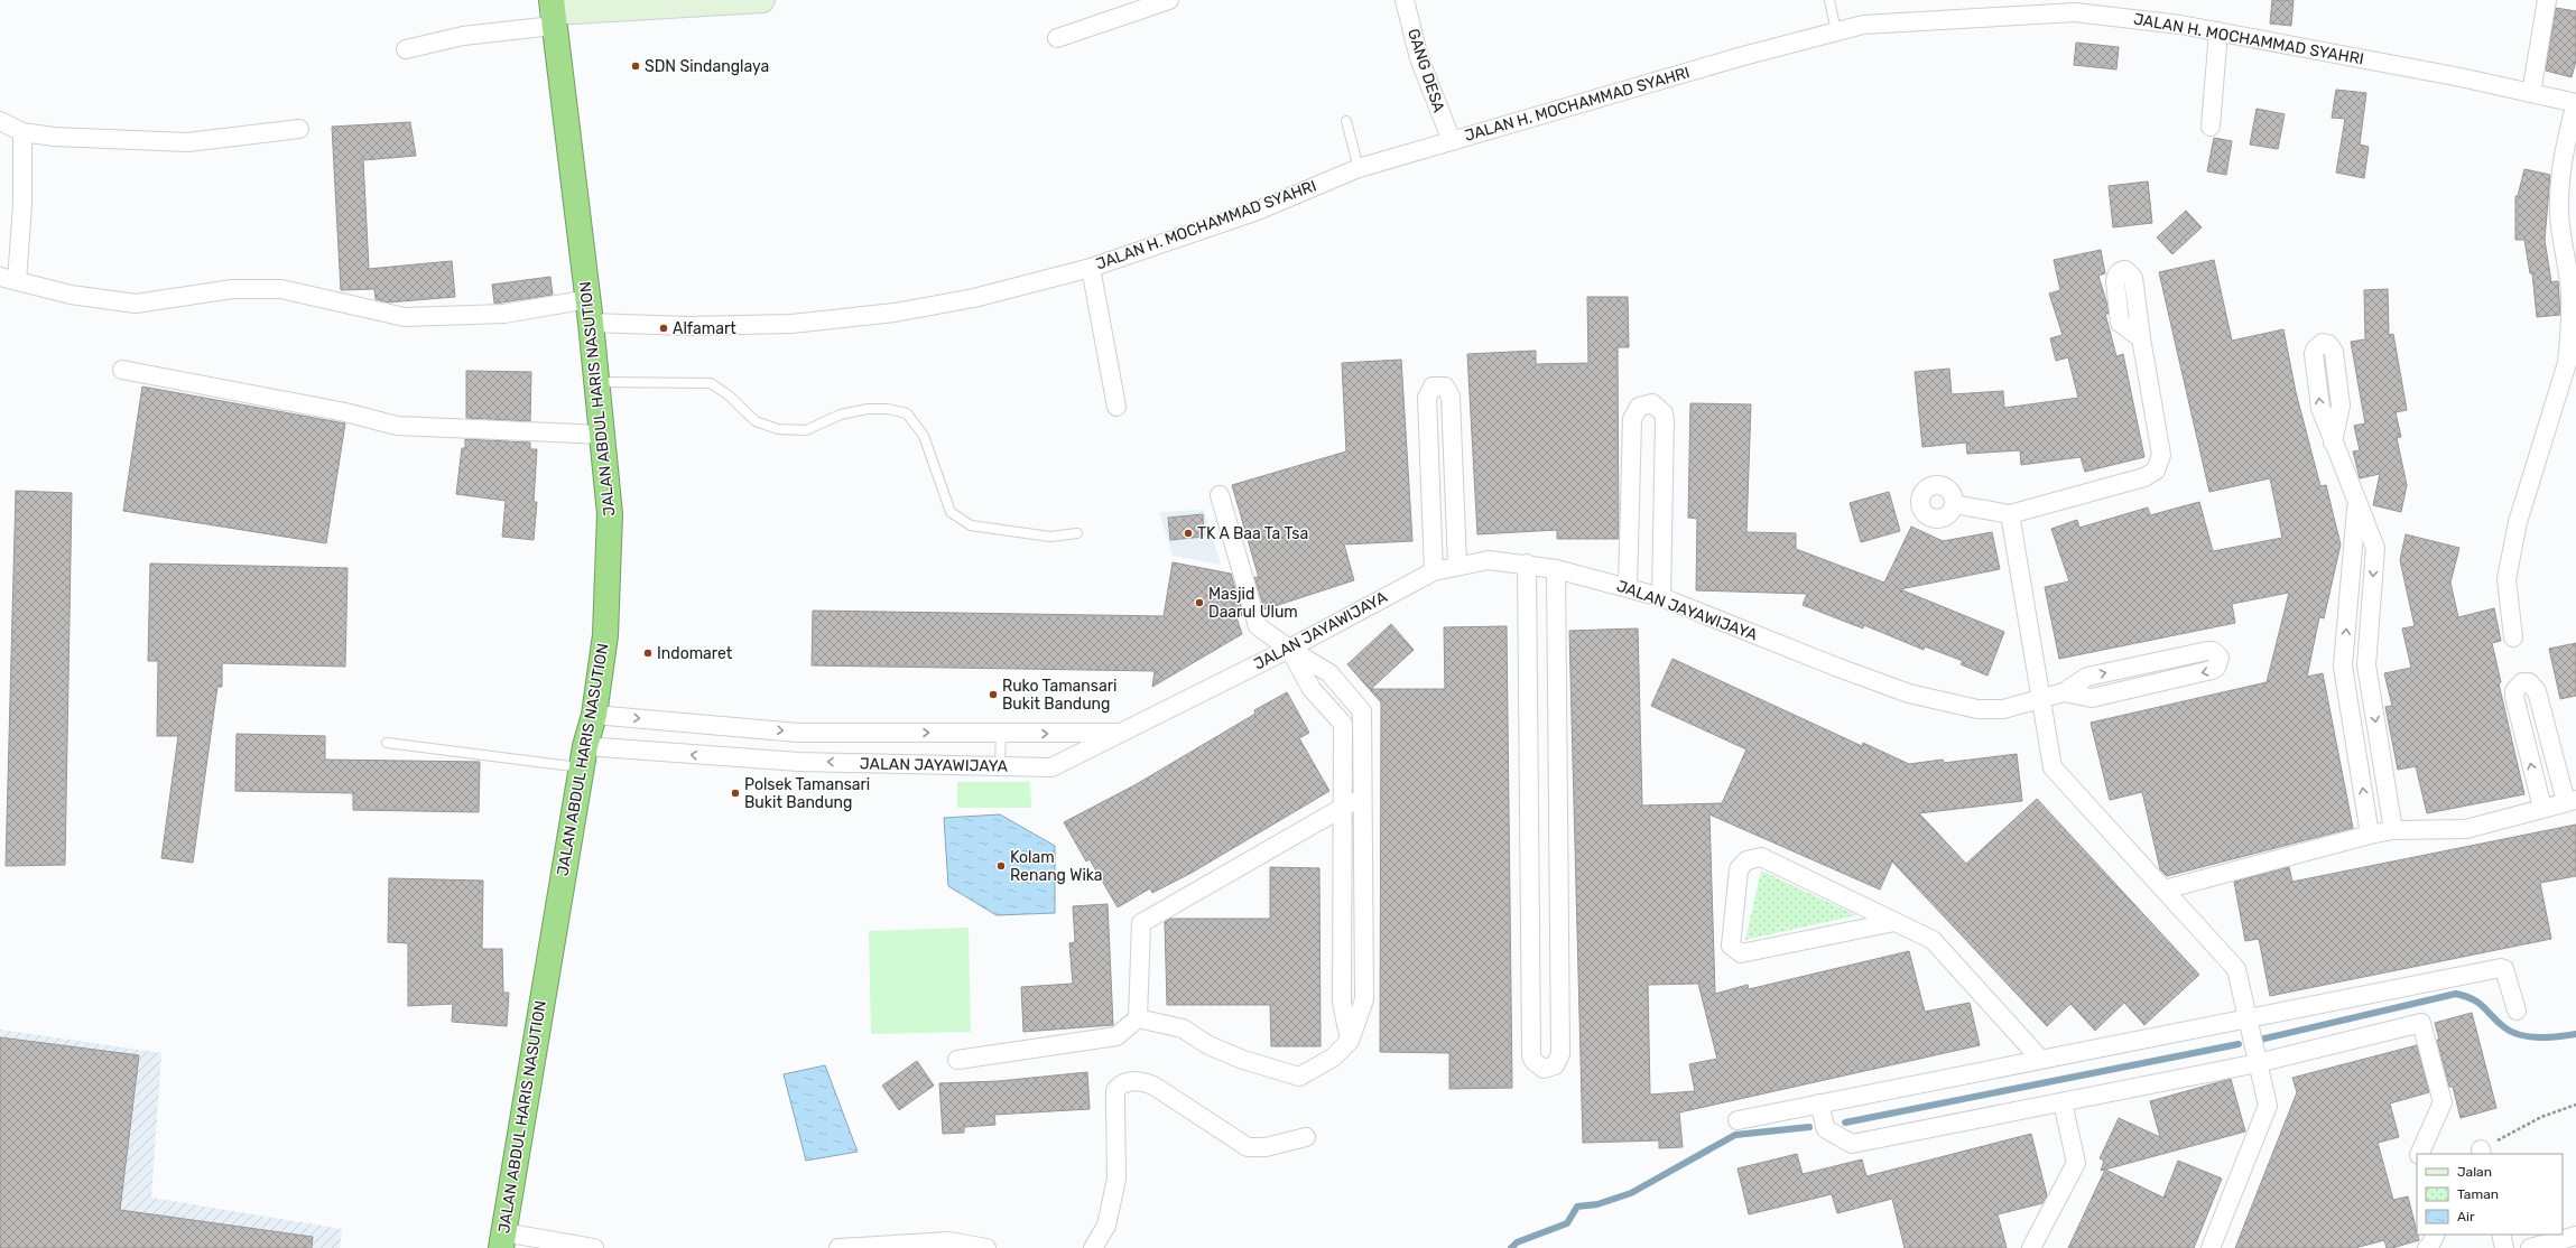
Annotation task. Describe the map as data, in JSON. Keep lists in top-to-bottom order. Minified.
{"streets":{"highway":["JALAN ABDUL HARIS NASUTION"],"street":["JALAN H. MOCHAMMAD SYAHRI","GANG DESA","JALAN JAYAWIJAYA"]},"crossings":[["JALAN H. MOCHAMMAD SYAHRI","GANG DESA"],["JALAN H. MOCHAMMAD SYAHRI","JALAN ABDUL HARIS NASUTION"],["JALAN ABDUL HARIS NASUTION","JALAN JAYAWIJAYA"]],"places":["SDN Sindanglaya","Alfamart","TK A Baa Ta Tsa","Masjid Daarul Ulum","Indomaret","Ruko Tamansari Bukit Bandung","Polsek Tamansari Bukit Bandung","Kolam Renang Wika"],"legend":["Jalan","Taman","Air"]}
